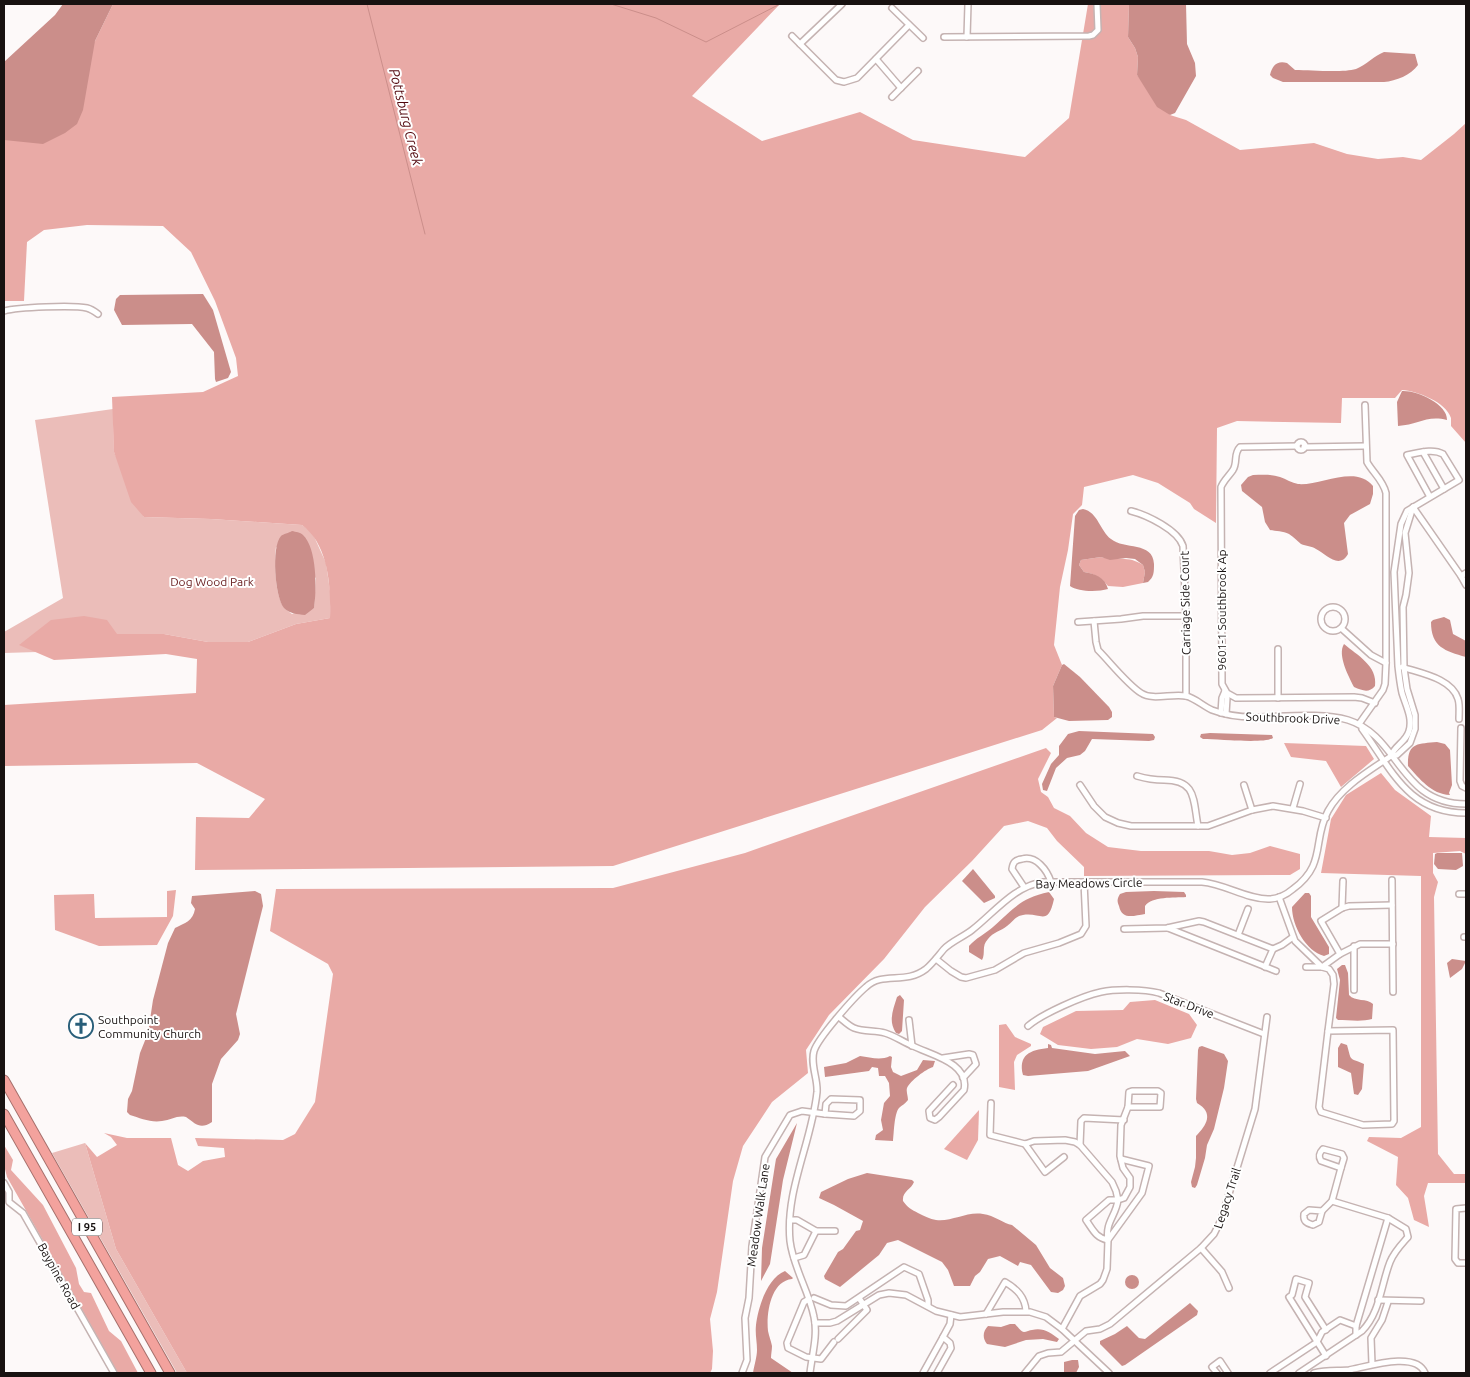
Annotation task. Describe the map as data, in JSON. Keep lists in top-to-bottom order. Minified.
{"streets":{"highway":["I 95"],"street":["Carriage Side Court","9601-1 Southbrook Ap","Southbrook Drive","Bay Meadows Circle","Star Drive","Legacy Trail","Meadow Walk Lane","Baypine Road"]},"crossings":[["Carriage Side Court","Southbrook Drive"],["9601-1 Southbrook Ap","Southbrook Drive"],["Bay Meadows Circle","Meadow Walk Lane"],["Star Drive","Legacy Trail"]],"water":["Pottsburg Creek"],"parks":["Dog Wood Park"],"places":{"church":["Southpoint Community Church"]}}
